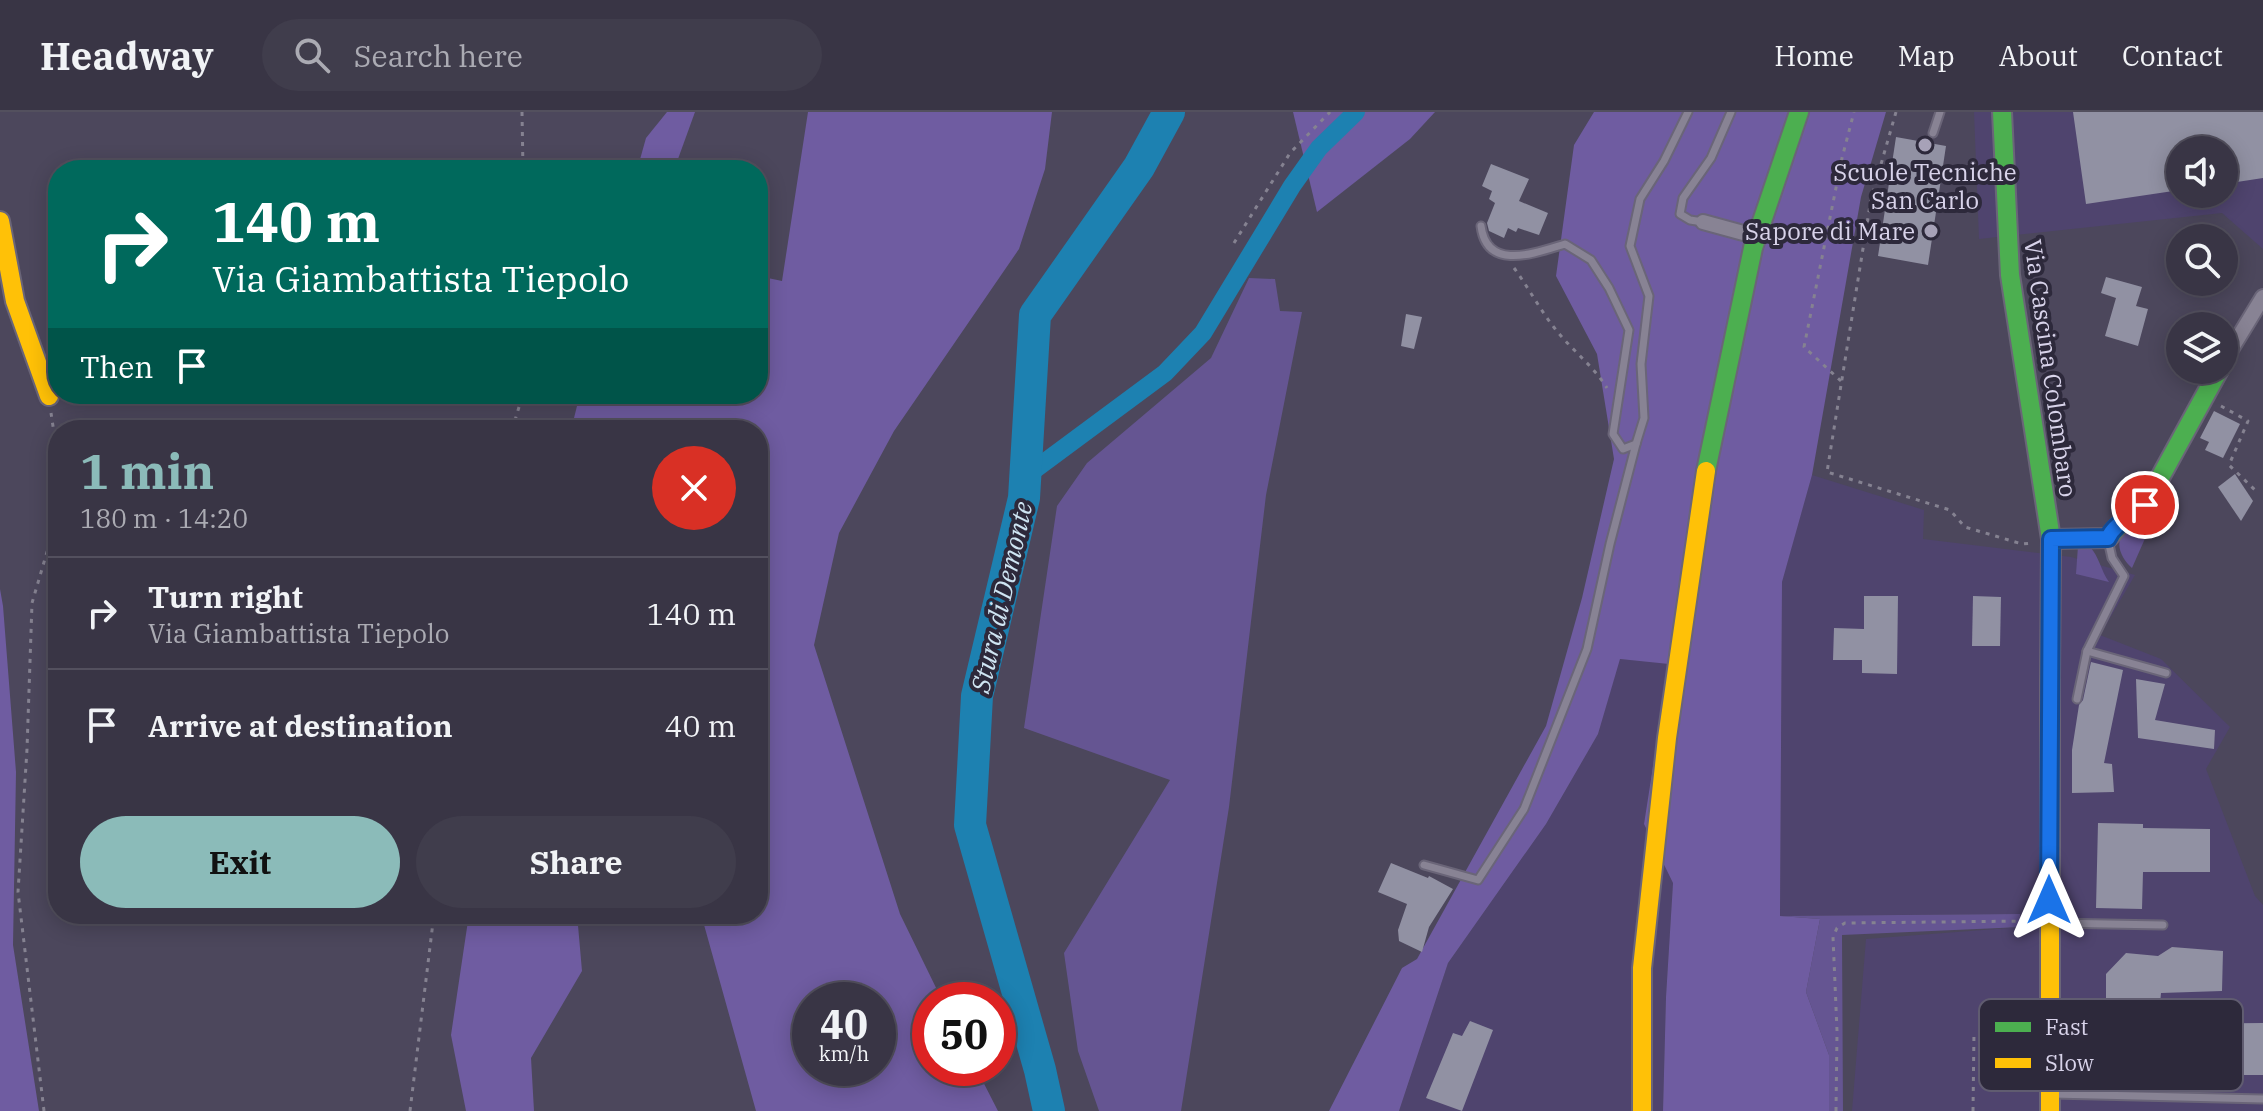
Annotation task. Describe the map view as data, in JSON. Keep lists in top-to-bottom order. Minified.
{"streets":{"street":["Via Cascina Colombaro"]},"water":["Stura di Demonte"],"places":["Scuole Tecniche San Carlo","Sapore di Mare"],"legend":["Fast","Slow"],"page":{"header":"Headway","search":"Search here","nav":["Home","Map","About","Contact"],"turn":["140 m","Via Giambattista Tiepolo"],"then":"Then","heading":["1 min","180 m · 14:20"],"list":[{"name":"Turn right","note":"Via Giambattista Tiepolo","value":"140 m"},{"name":"Arrive at destination","value":"40 m"}],"buttons":["Exit","Share"],"speed":"40 km/h","limit":"50"}}
